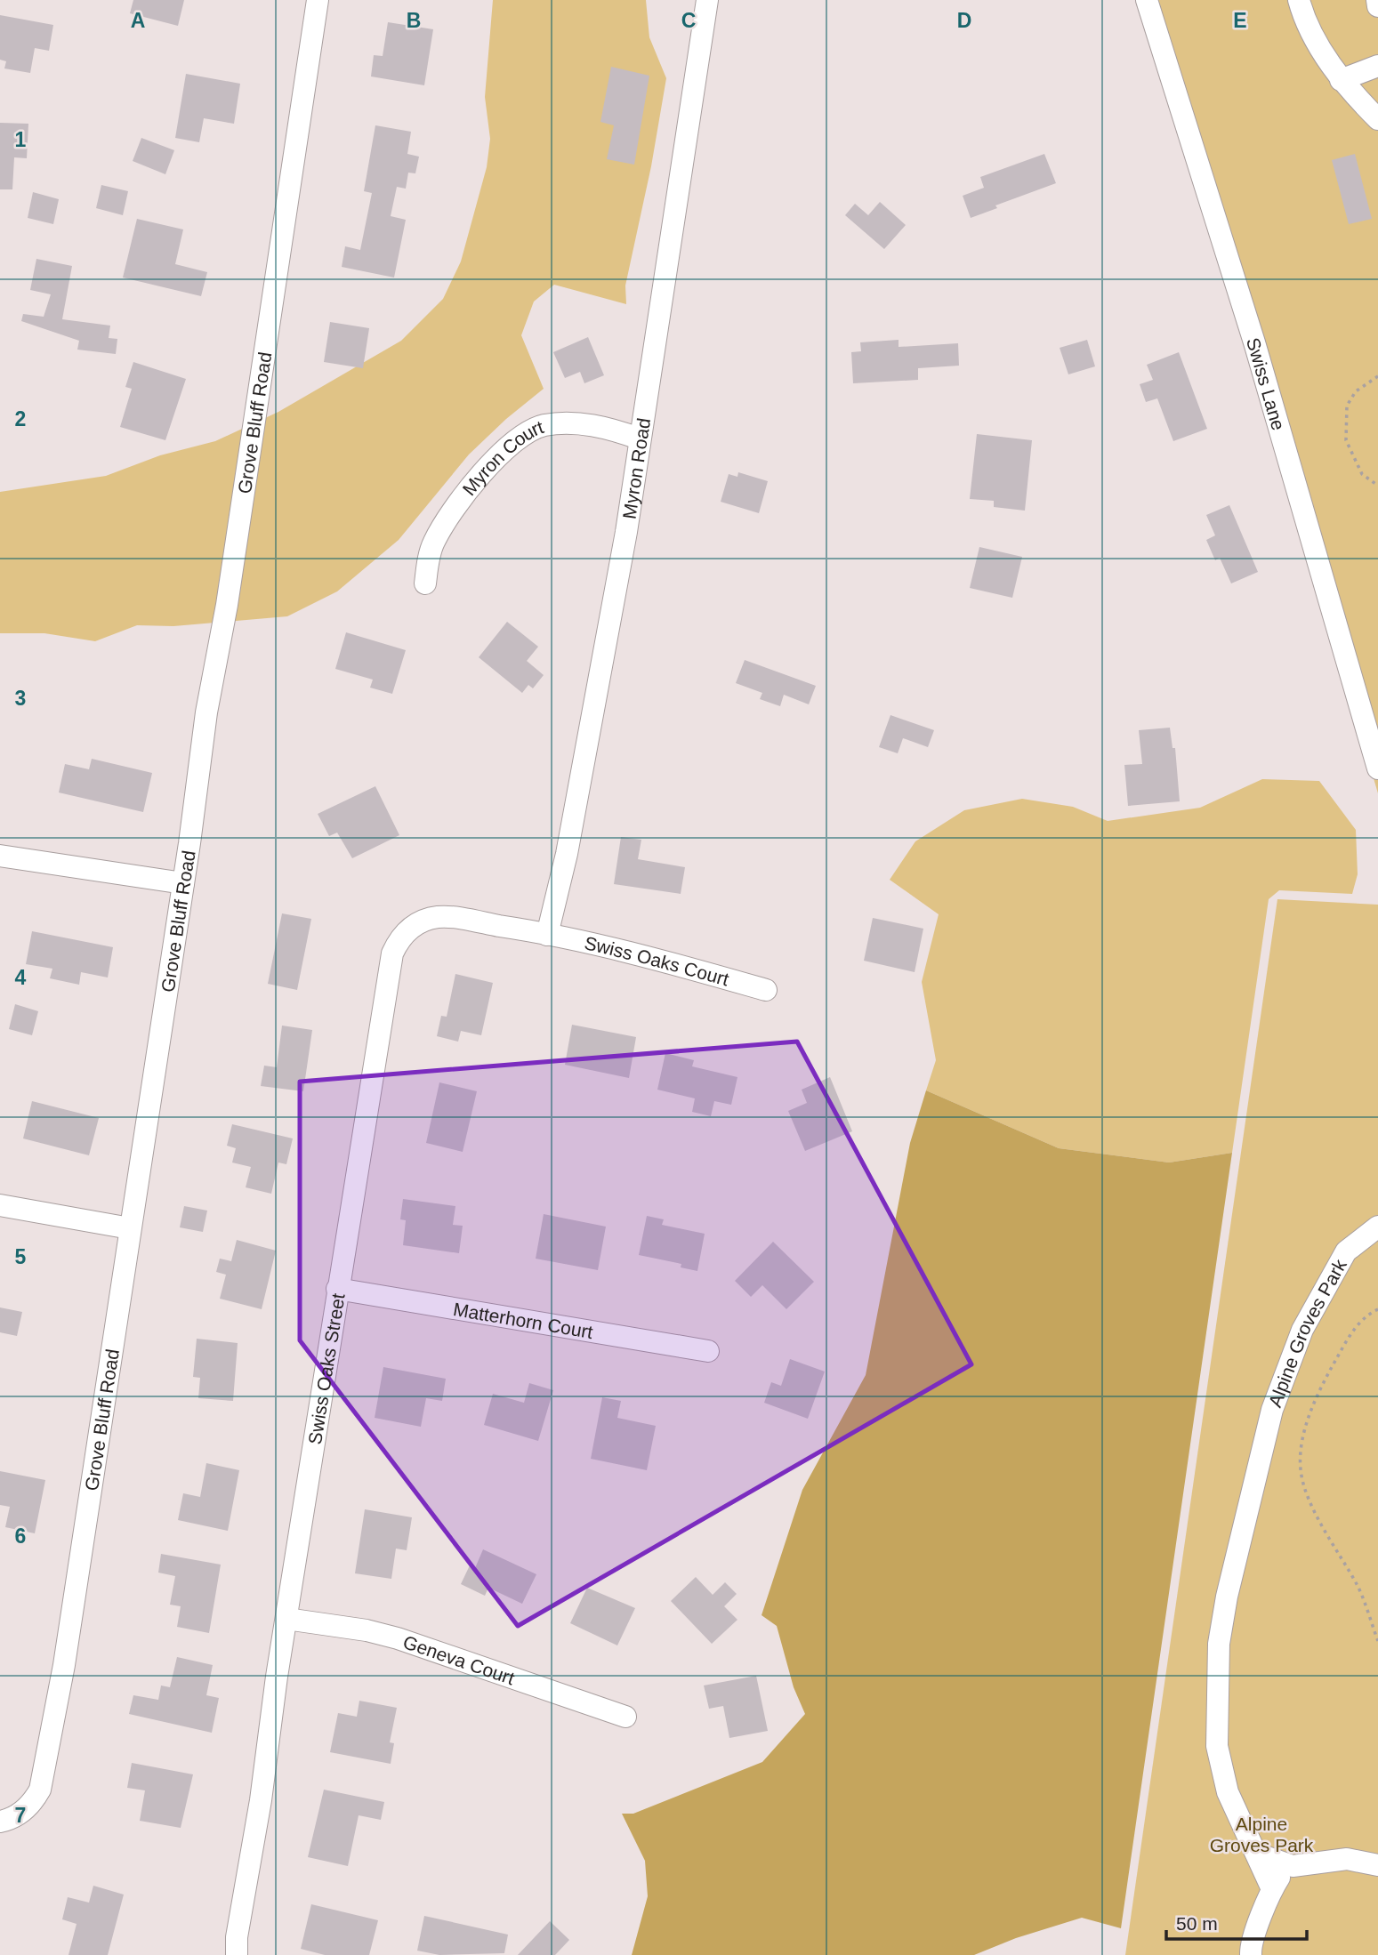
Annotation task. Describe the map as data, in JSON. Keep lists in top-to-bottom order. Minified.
{"streets":{"street":["Swiss Lane","Grove Bluff Road","Myron Court","Myron Road","Swiss Oaks Court","Matterhorn Court","Alpine Groves Park","Swiss Oaks Street","Geneva Court"]},"crossings":[["Myron Court","Myron Road"],["Myron Road","Swiss Oaks Court"],["Myron Road","Swiss Oaks Street"],["Swiss Oaks Court","Swiss Oaks Street"],["Matterhorn Court","Swiss Oaks Street"],["Swiss Oaks Street","Geneva Court"]],"parks":["Alpine Groves Park"],"scale_bar":"50 m","grid":{"columns":["A","B","C","D","E"],"rows":["1","2","3","4","5","6","7"]}}
